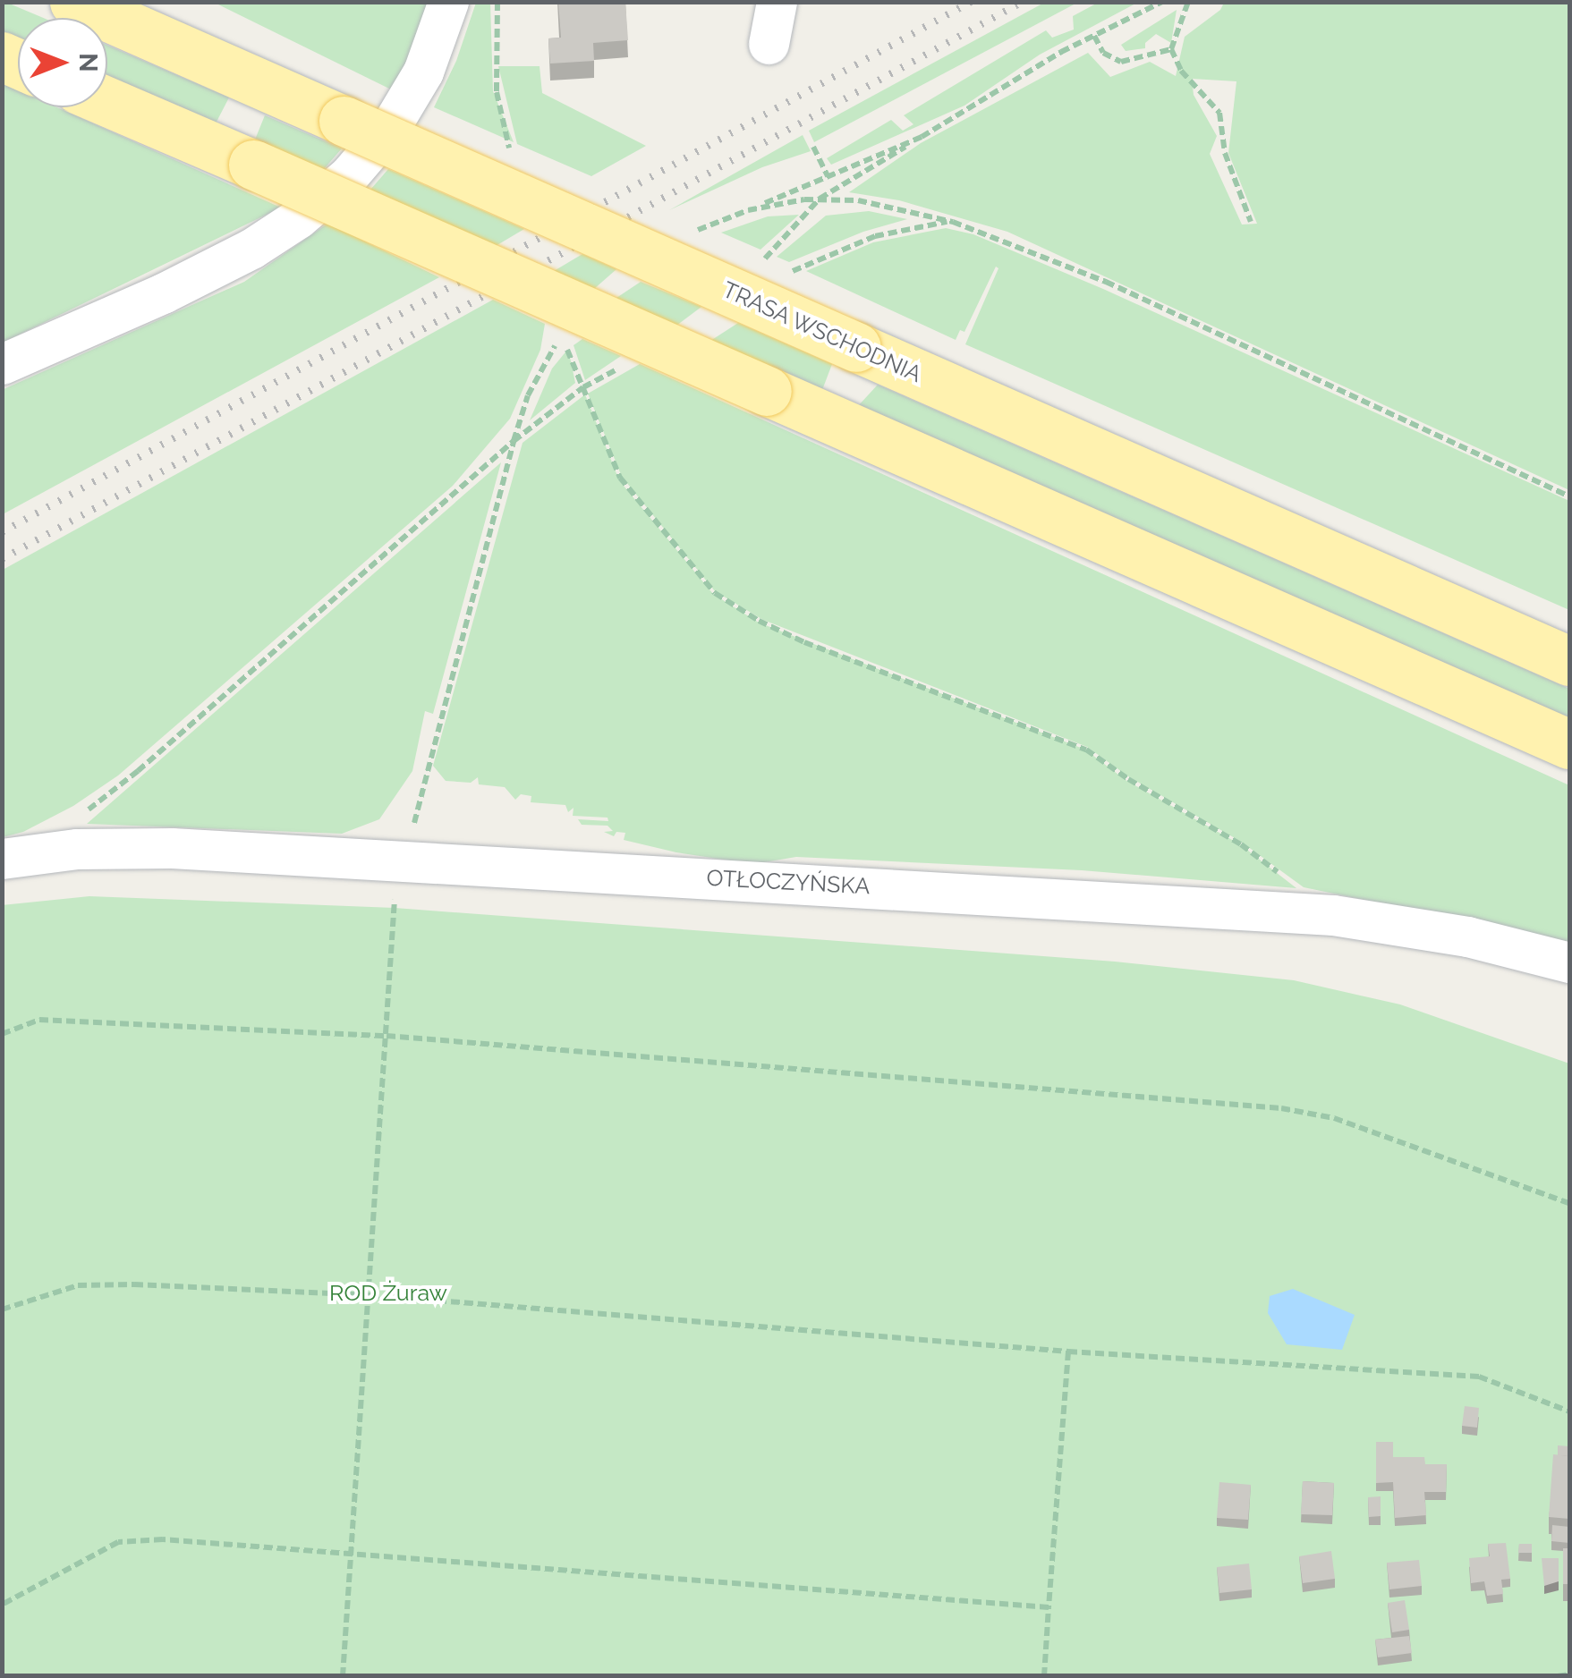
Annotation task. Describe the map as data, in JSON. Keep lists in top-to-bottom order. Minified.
{"streets":{"main road":["TRASA WSCHODNIA"],"street":["OTŁOCZYŃSKA"]},"parks":["ROD Żuraw"],"north":"right"}
